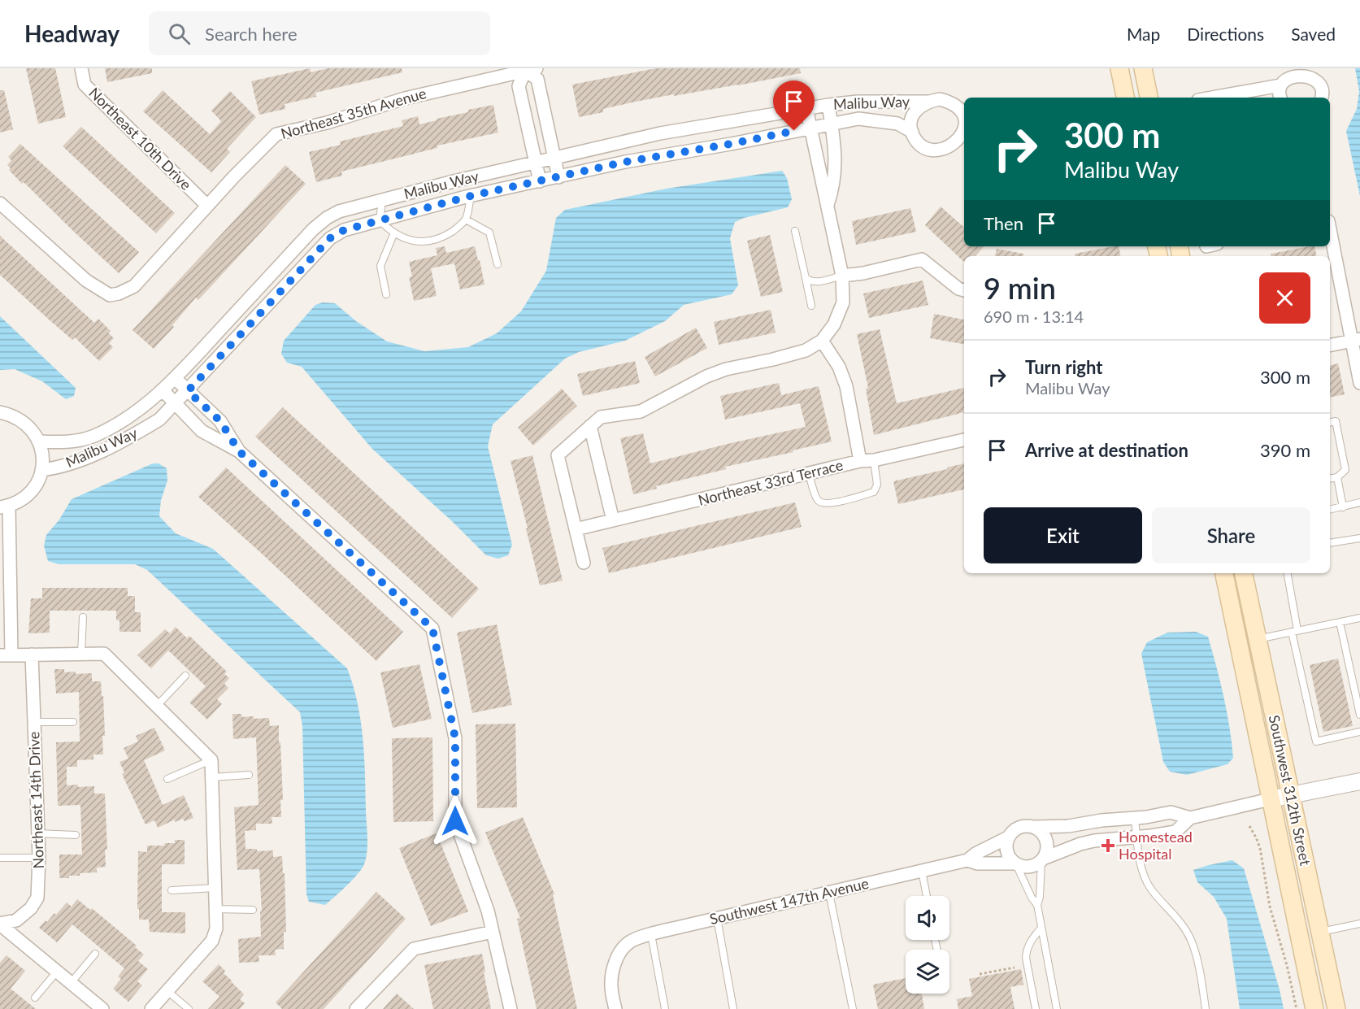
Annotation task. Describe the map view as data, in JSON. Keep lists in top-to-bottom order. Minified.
{"streets":{"main road":["Southwest 312th Street"],"street":["Malibu Way","Northeast 35th Avenue","Northeast 10th Drive","Northeast 33rd Terrace","Northeast 14th Drive","Southwest 147th Avenue"]},"crossings":[["Northeast 35th Avenue","Northeast 10th Drive"]],"places":{"health":["Homestead Hospital"]},"page":{"header":"Headway","search":"Search here","nav":["Map","Directions","Saved"],"turn":["300 m","Malibu Way"],"then":"Then","heading":["9 min","690 m · 13:14"],"list":[{"name":"Turn right","note":"Malibu Way","value":"300 m"},{"name":"Arrive at destination","value":"390 m"}],"buttons":["Exit","Share"]}}
